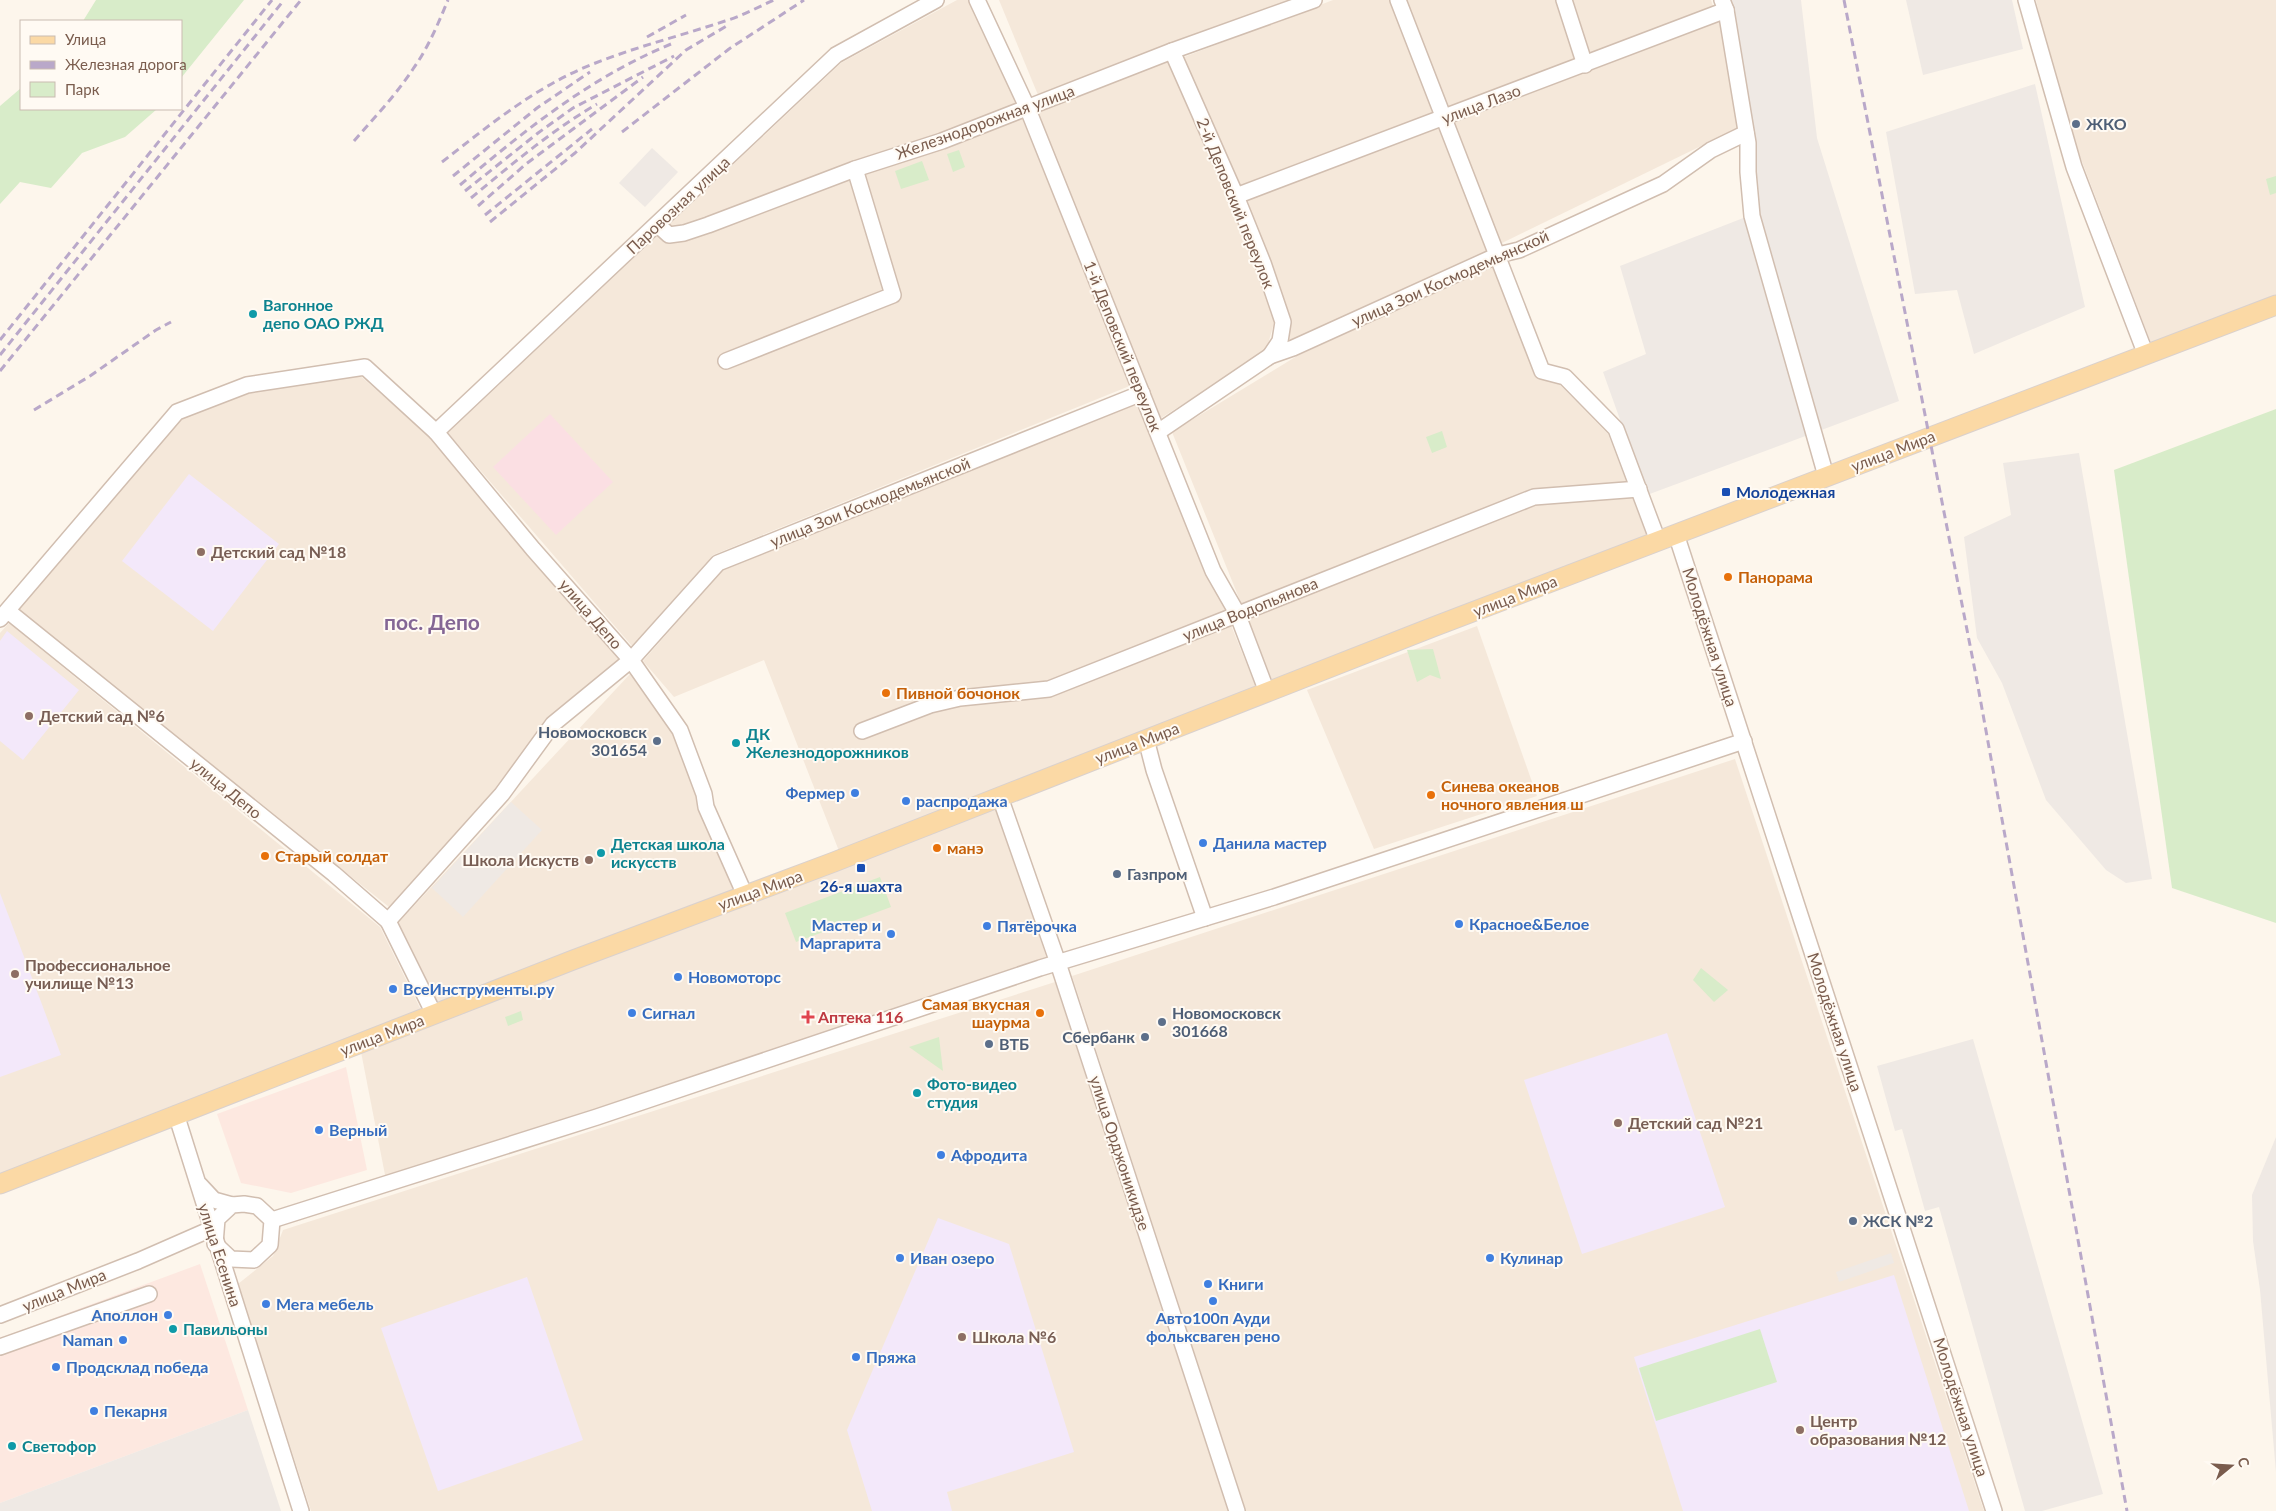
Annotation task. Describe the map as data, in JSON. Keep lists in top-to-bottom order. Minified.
{"streets":{"main road":["улица Мира"],"street":["улица Лазо","Железнодорожная улица","2-й Деповский переулок","Паровозная улица","улица Зои Космодемьянской","1-й Деповский переулок","улица Водопьянова","улица Депо","Молодёжная улица","улица Орджоникидзе","улица Есенина"]},"crossings":[["улица Лазо","2-й Деповский переулок"],["Железнодорожная улица","2-й Деповский переулок"],["Железнодорожная улица","Паровозная улица"],["Железнодорожная улица","1-й Деповский переулок"],["2-й Деповский переулок","улица Зои Космодемьянской"],["Паровозная улица","улица Депо"],["улица Зои Космодемьянской","1-й Деповский переулок"],["улица Зои Космодемьянской","улица Депо"],["улица Зои Космодемьянской","Молодёжная улица"],["1-й Деповский переулок","улица Мира"],["1-й Деповский переулок","улица Водопьянова"],["улица Мира","Молодёжная улица"],["улица Мира","улица Орджоникидзе"],["улица Мира","улица Есенина"],["улица Водопьянова","Молодёжная улица"]],"districts":["пос. Депо"],"places":{"other":["ЖКО","Вагонное депо ОАО РЖД","Детский сад №18","Панорама","Пивной бочонок","Детский сад №6","Новомосковск 301654","ДК Железнодорожников","Фермер","Синева океанов ночного явления ш","распродажа","Данила мастер","манэ","Детская школа искусств","Старый солдат","Школа Искуств","Газпром","Красное&Белое","Пятёрочка","Мастер и Маргарита","Профессиональное училище №13","Новомоторс","ВсеИнструменты.ру","Сигнал","Самая вкусная шаурма","Новомосковск 301668","Сбербанк","ВТБ","Фото-видео студия","Детский сад №21","Верный","Афродита","ЖСК №2","Иван озеро","Кулинар","Книги","Авто100п Ауди фольксваген рено","Мега мебель","Аполлон","Павильоны","Школа №6","Naman","Пряжа","Продсклад победа","Пекарня","Центр образования №12","Светофор"],"transit":["Молодежная","26-я шахта"],"health":["Аптека 116"]},"legend":["Улица","Железная дорога","Парк"],"north":"right"}
